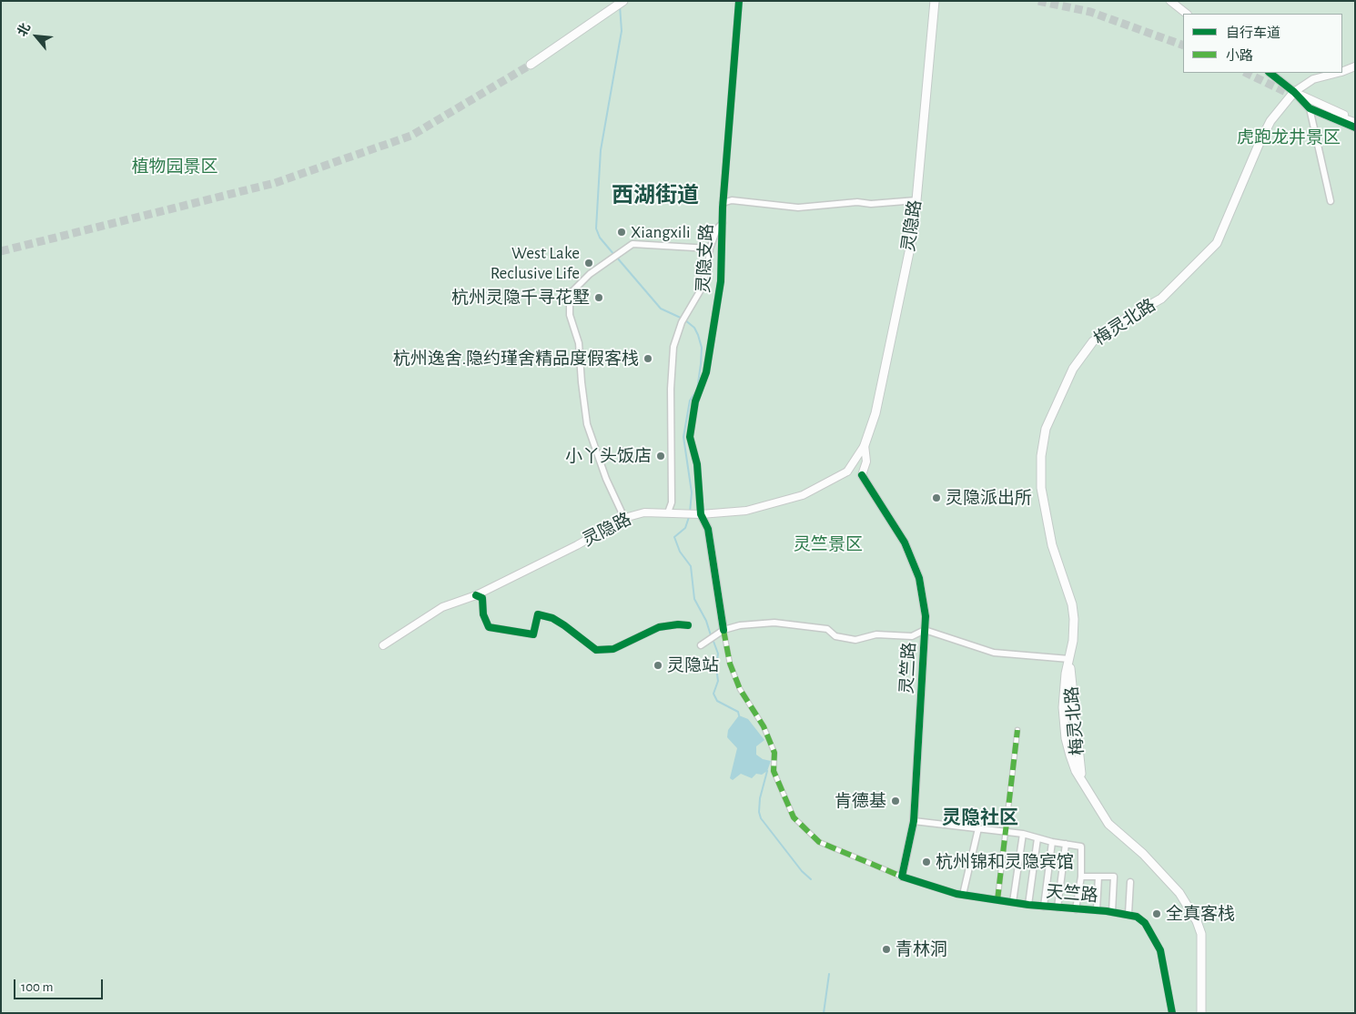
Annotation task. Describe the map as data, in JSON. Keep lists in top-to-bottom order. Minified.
{"streets":{"main road":["灵隐路","梅灵北路"],"street":["灵隐支路","灵竺路","天竺路"]},"crossings":[["灵隐路","灵隐支路"],["灵竺路","天竺路"]],"districts":["西湖街道","灵隐社区"],"parks":["虎跑龙井景区","植物园景区","灵竺景区"],"places":["Xiangxili","West Lake Reclusive Life","杭州灵隐千寻花墅","杭州逸舍.隐约瑾舍精品度假客栈","小丫头饭店","灵隐派出所","灵隐站","肯德基","杭州锦和灵隐宾馆","全真客栈","青林洞"],"legend":["自行车道","小路"],"scale_bar":"100 m","north":"top left"}
